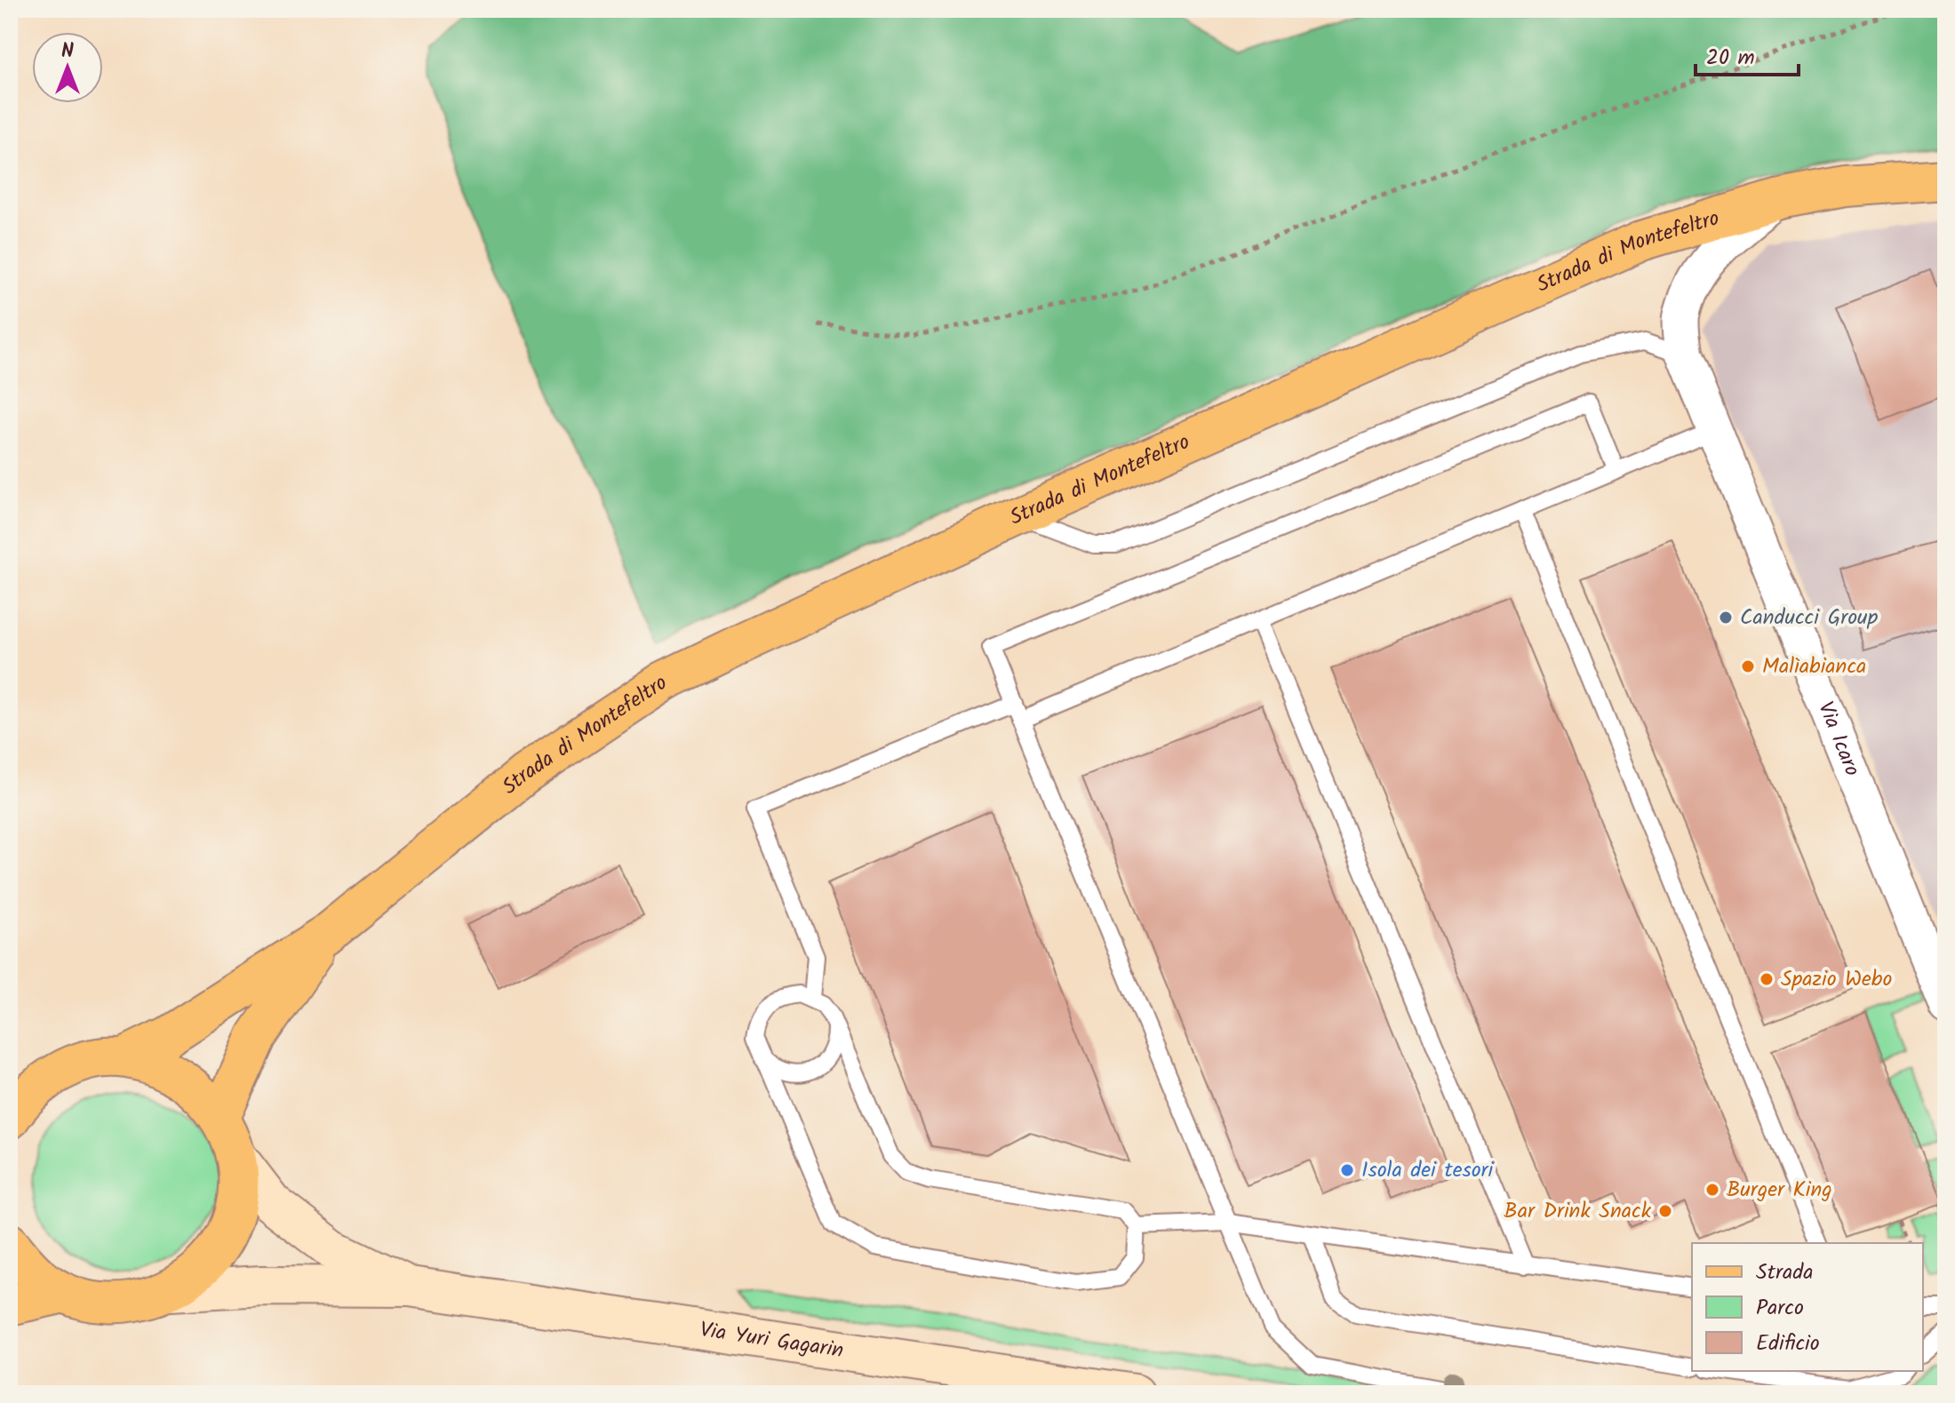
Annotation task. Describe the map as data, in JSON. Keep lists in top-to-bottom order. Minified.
{"streets":{"main road":["Strada di Montefeltro","Via Yuri Gagarin"],"street":["Via Icaro"]},"crossings":[["Strada di Montefeltro","Via Icaro"],["Strada di Montefeltro","Via Yuri Gagarin"]],"places":["Canducci Group","Malìabianca","Spazio Webo","Isola dei tesori","Burger King","Bar Drink Snack"],"legend":["Strada","Parco","Edificio"],"scale_bar":"20 m","north":"top"}
